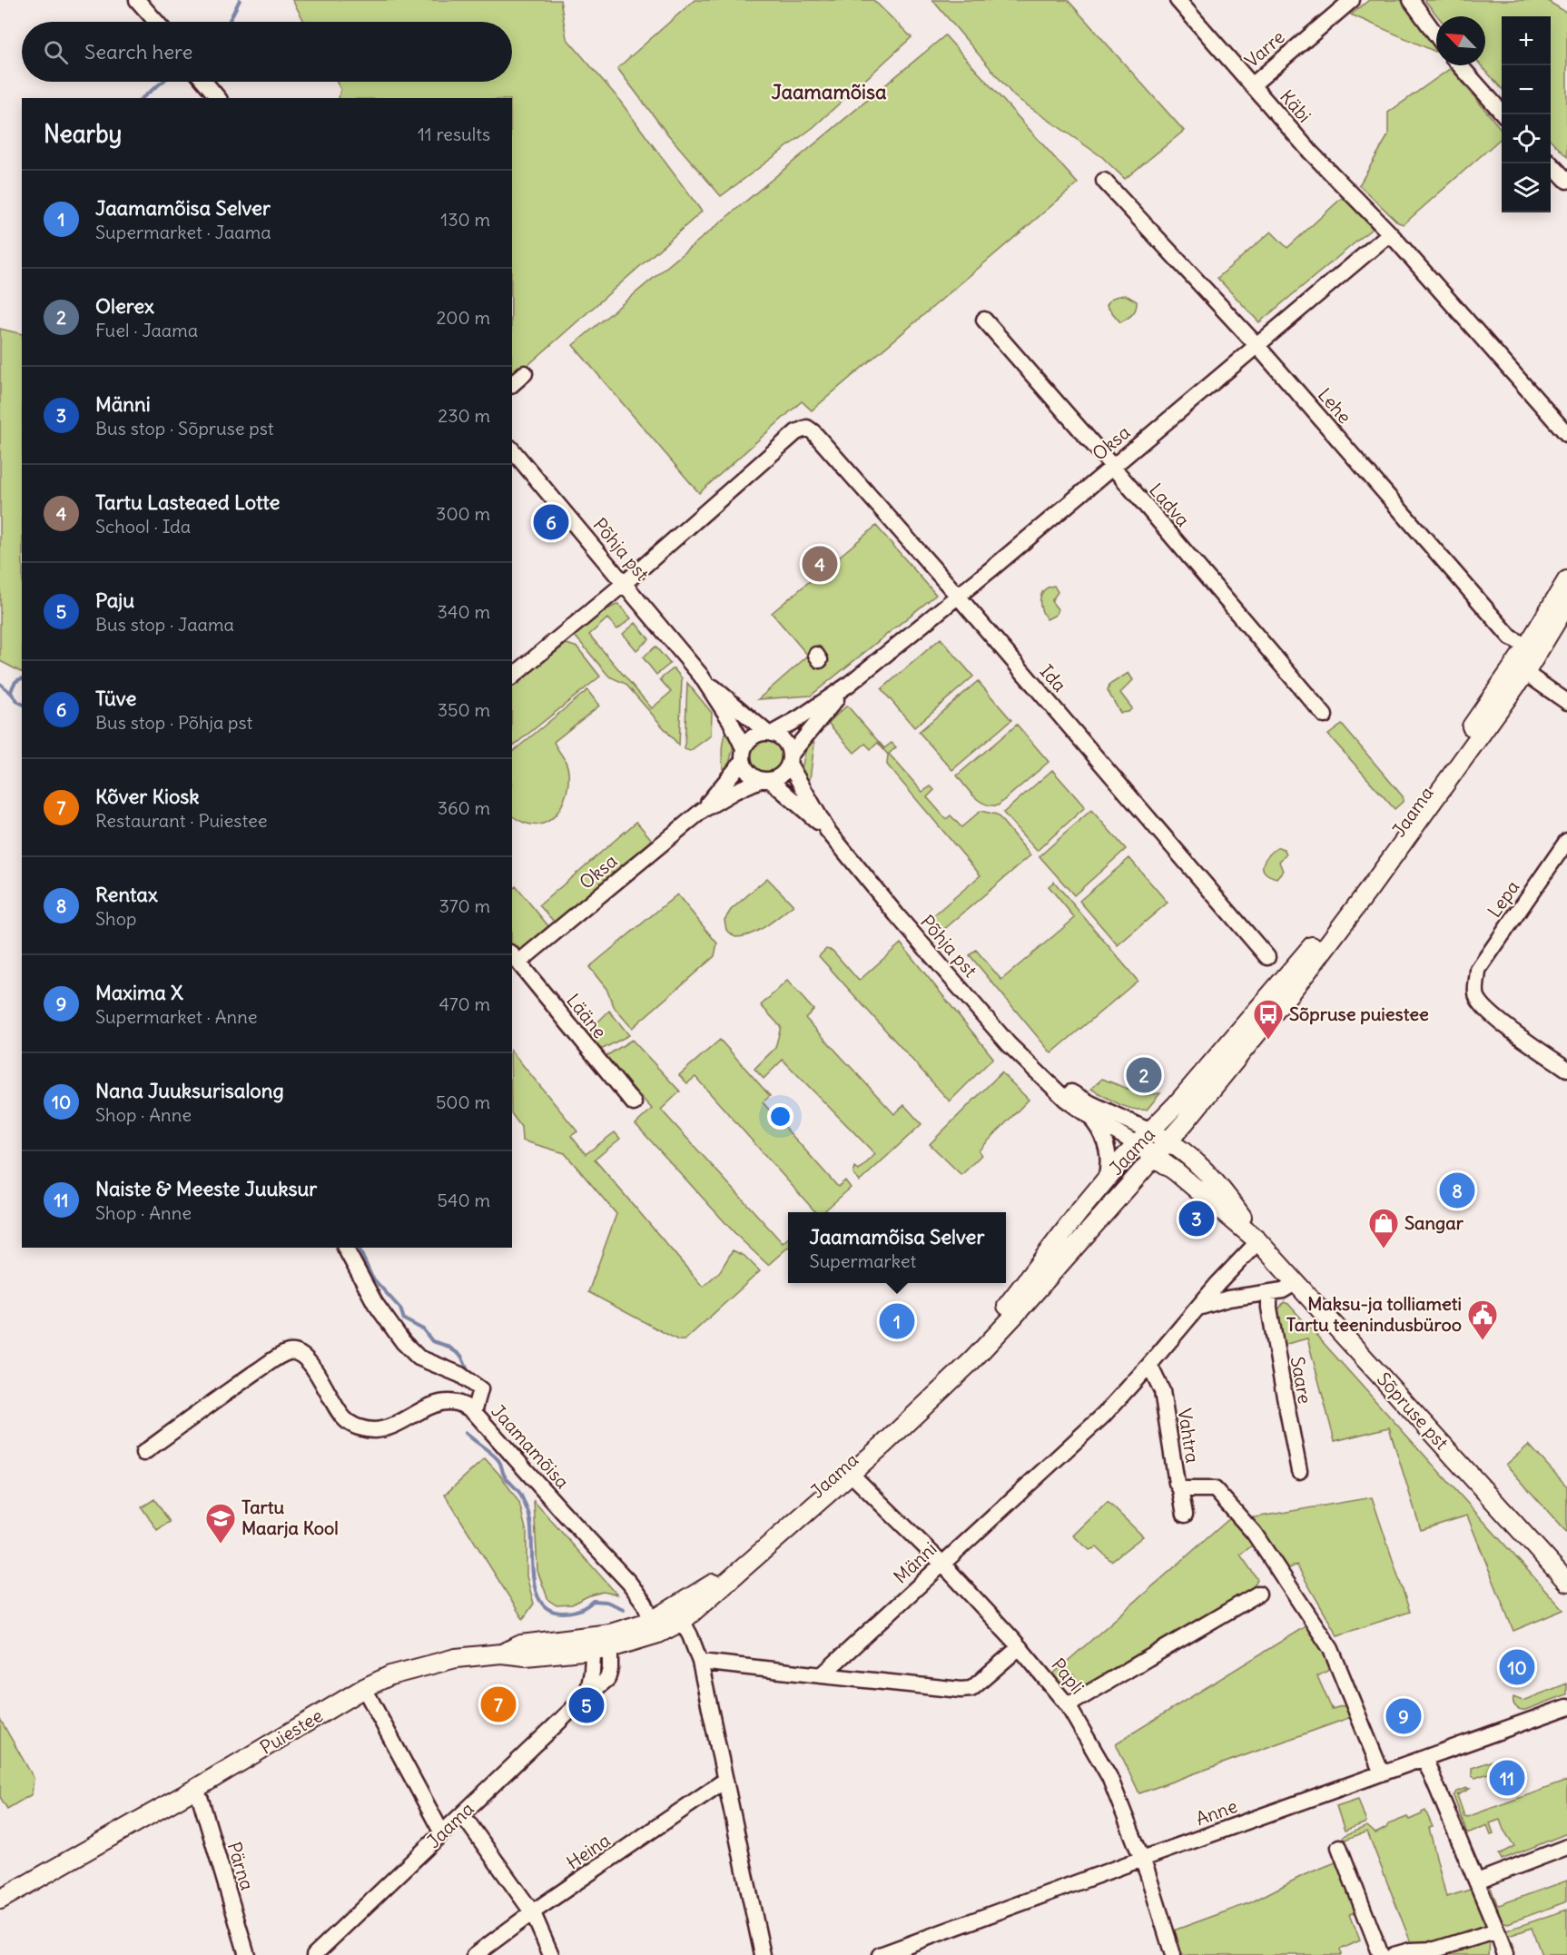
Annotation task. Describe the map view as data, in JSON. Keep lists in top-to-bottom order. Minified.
{"streets":{"main road":["Jaama","Sõpruse pst","Puiestee"],"street":["Varre","Käbi","Lehe","Oksa","Ladva","Põhja pst","Ida","Lepa","Lääne","Saare","Vahtra","Jaamamõisa","Männi","Papli","Anne","Heina","Pärna"]},"crossings":[["Varre","Käbi"],["Käbi","Oksa"],["Lehe","Oksa"],["Lehe","Jaama"],["Oksa","Ladva"],["Oksa","Põhja pst"],["Oksa","Ida"],["Oksa","Lääne"],["Põhja pst","Ida"],["Põhja pst","Jaama"],["Põhja pst","Sõpruse pst"],["Jaama","Sõpruse pst"],["Jaama","Jaamamõisa"],["Jaama","Papli"],["Jaama","Puiestee"],["Sõpruse pst","Männi"],["Vahtra","Männi"],["Männi","Papli"],["Papli","Anne"],["Puiestee","Pärna"]],"districts":["Jaamamõisa"],"places":{"bus stop":["Sõpruse puiestee"],"shop":["Sangar"],"public building":["Maksu-ja tolliameti Tartu teenindusbüroo"],"school or university":["Tartu Maarja Kool"]},"north":"top left","page":{"map_buttons":["+","−"],"search":"Search here","heading":["Nearby","11 results"],"list":[{"mark":"1","name":"Jaamamõisa Selver","note":"Supermarket · Jaama","value":"130 m"},{"mark":"2","name":"Olerex","note":"Fuel · Jaama","value":"200 m"},{"mark":"3","name":"Männi","note":"Bus stop · Sõpruse pst","value":"230 m"},{"mark":"4","name":"Tartu Lasteaed Lotte","note":"School · Ida","value":"300 m"},{"mark":"5","name":"Paju","note":"Bus stop · Jaama","value":"340 m"},{"mark":"6","name":"Tüve","note":"Bus stop · Põhja pst","value":"350 m"},{"mark":"7","name":"Kõver Kiosk","note":"Restaurant · Puiestee","value":"360 m"},{"mark":"8","name":"Rentax","note":"Shop","value":"370 m"},{"mark":"9","name":"Maxima X","note":"Supermarket · Anne","value":"470 m"},{"mark":"10","name":"Nana Juuksurisalong","note":"Shop · Anne","value":"500 m"},{"mark":"11","name":"Naiste & Meeste Juuksur","note":"Shop · Anne","value":"540 m"}],"pins":["6","4","2","8","3","1","10","7","5","9","11"],"popup":["Jaamamõisa Selver","Supermarket"]}}
